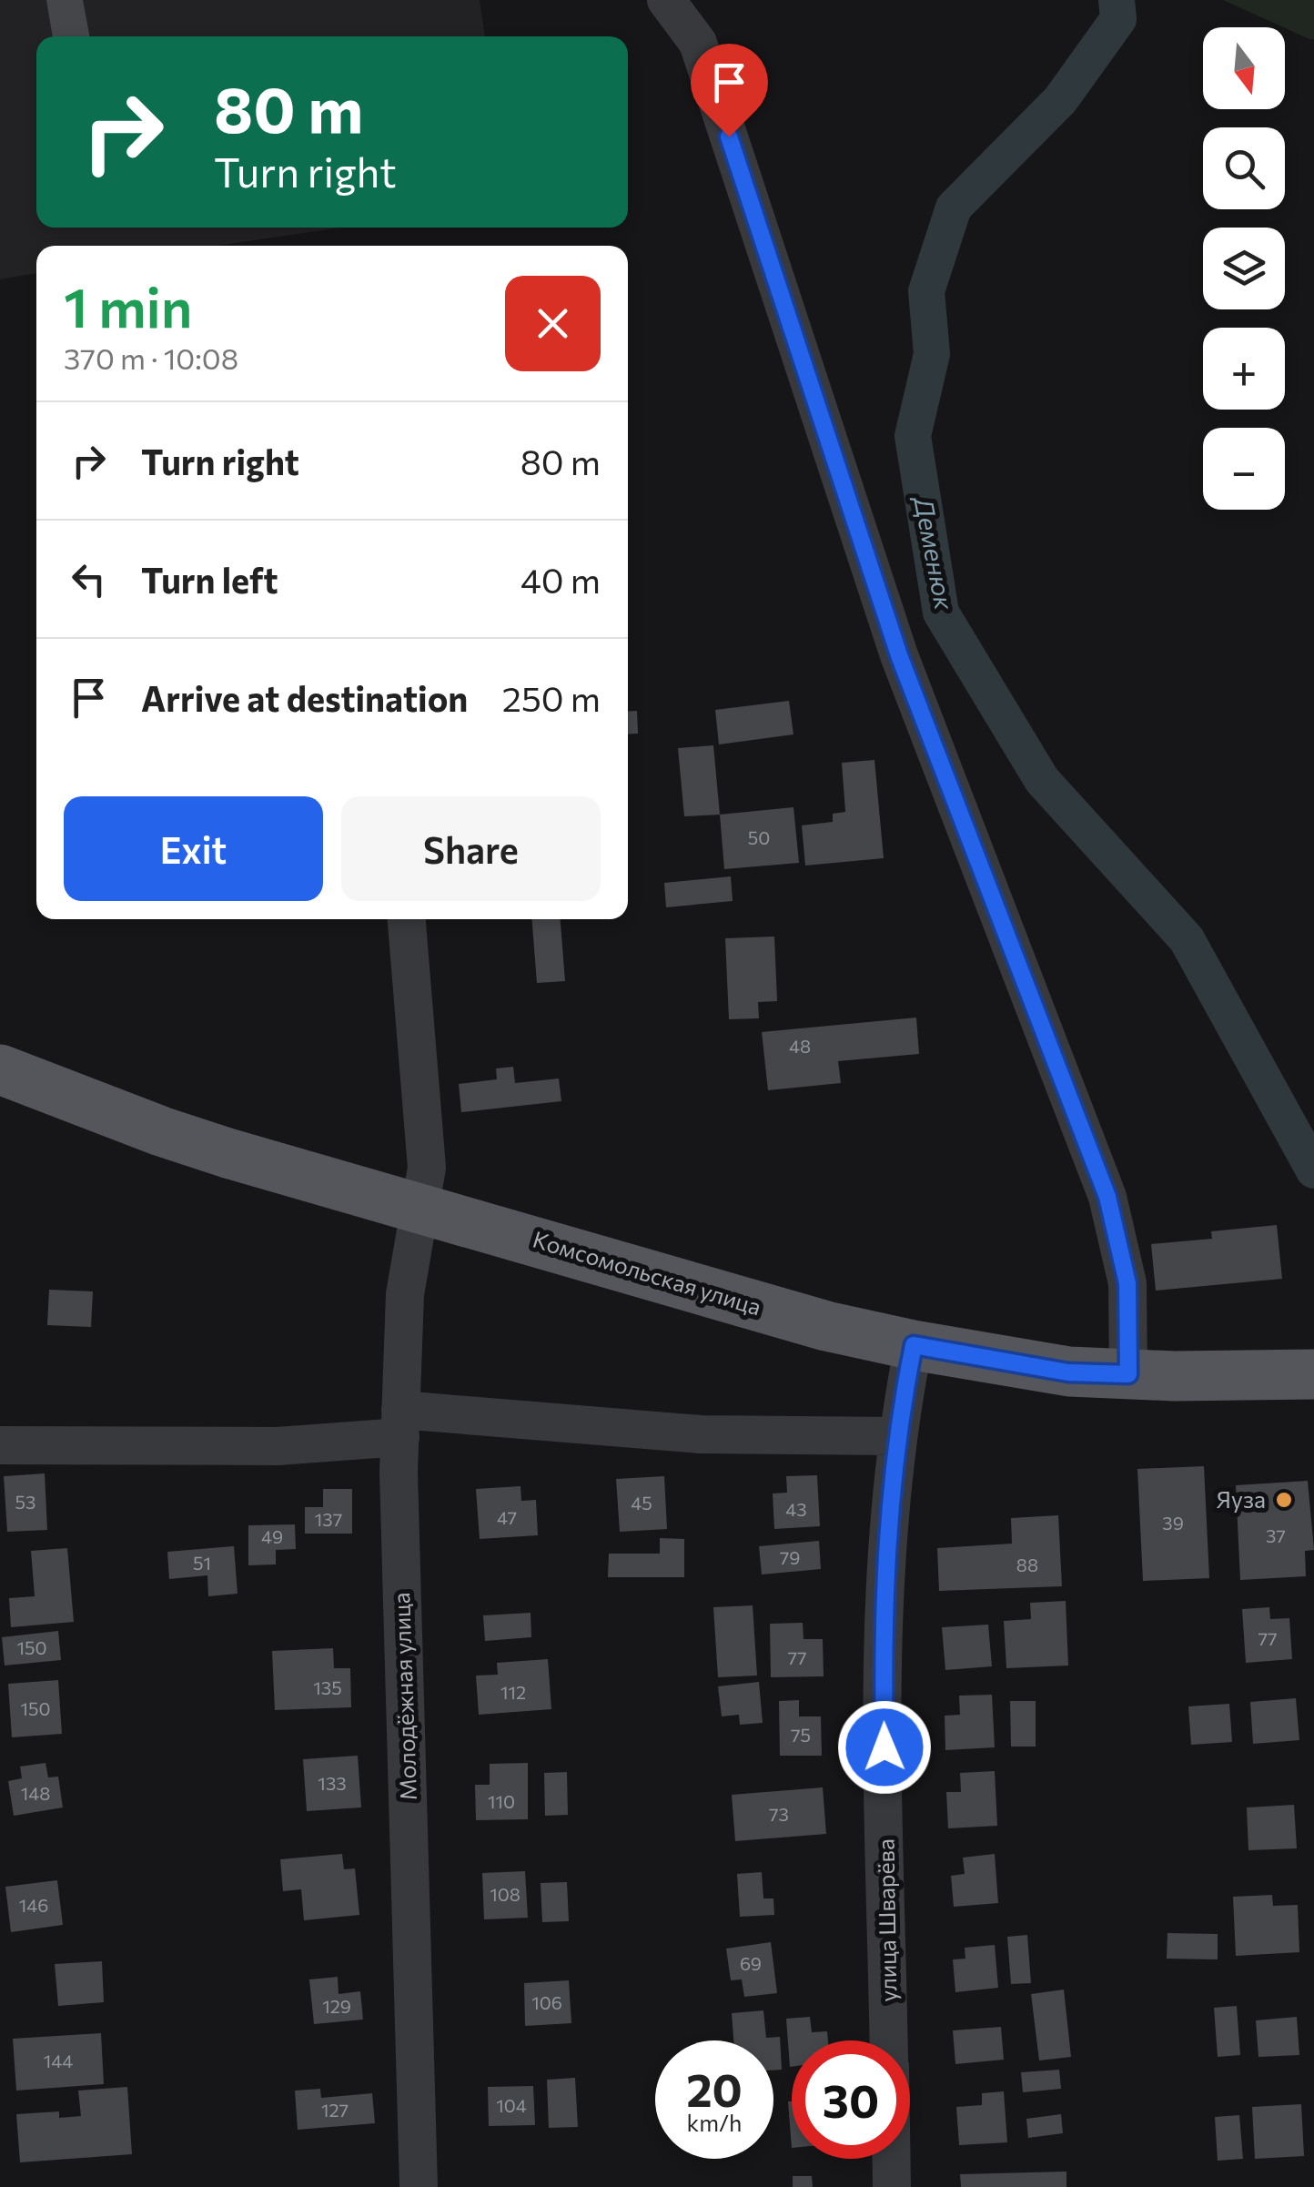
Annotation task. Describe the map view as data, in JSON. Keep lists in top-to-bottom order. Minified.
{"streets":{"main road":["Комсомольская улица"],"street":["Молодёжная улица","улица Шварёва"]},"crossings":[["Комсомольская улица","Молодёжная улица"],["Комсомольская улица","улица Шварёва"]],"water":["Деменюк"],"places":["Яуза"],"house_numbers":["50","48","53","45","43","47","137","39","37","49","79","51","88","77","150","77","135","112","150","75","133","148","110","73","108","146","69","106","129","144","104","127"],"north":"bottom","page":{"map_buttons":["+","−"],"turn":["80 m","Turn right"],"heading":["1 min","370 m · 10:08"],"list":[{"name":"Turn right","value":"80 m"},{"name":"Turn left","value":"40 m"},{"name":"Arrive at destination","value":"250 m"}],"buttons":["Exit","Share"],"speed":"20 km/h","limit":"30"}}
